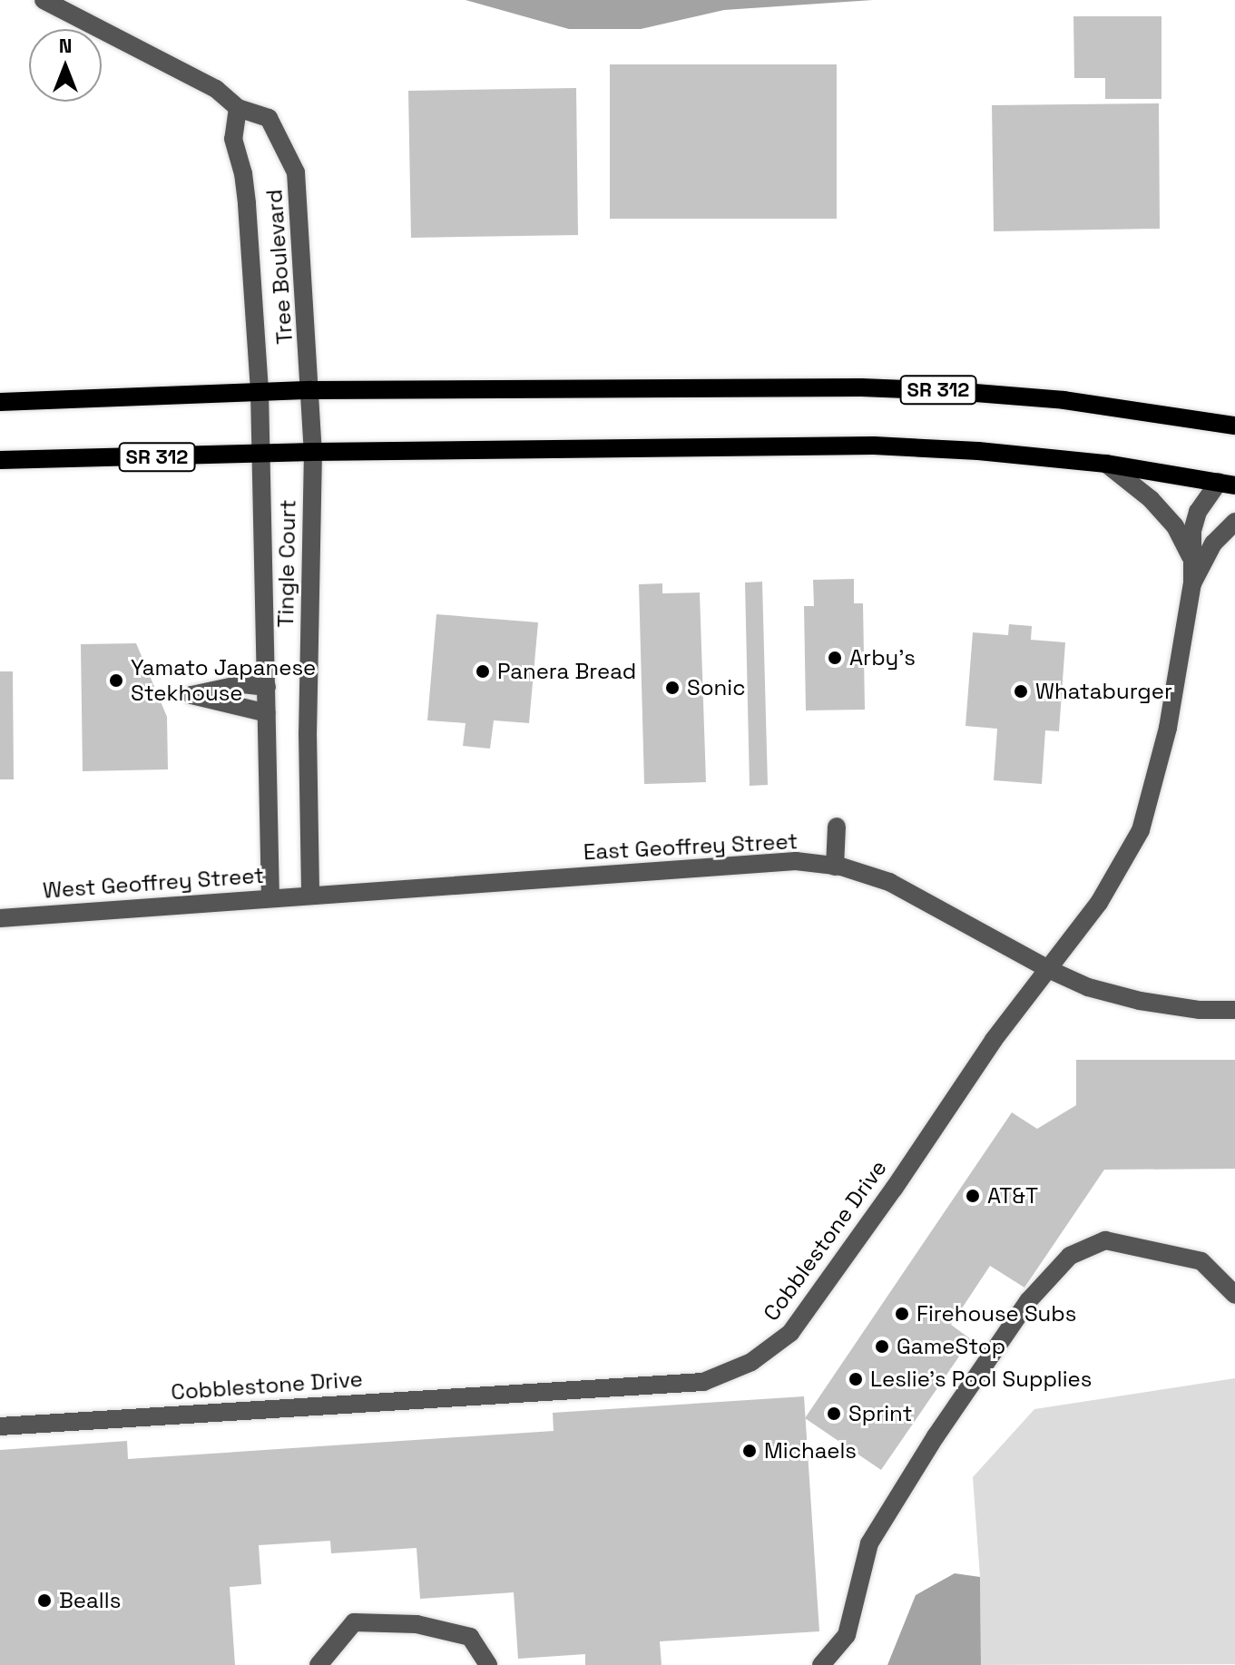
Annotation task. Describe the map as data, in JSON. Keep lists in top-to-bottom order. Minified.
{"streets":{"main road":["SR 312"],"street":["Tree Boulevard","Tingle Court","East Geoffrey Street","West Geoffrey Street","Cobblestone Drive"]},"crossings":[["Tree Boulevard","SR 312"],["Tree Boulevard","Tingle Court"],["SR 312","Tingle Court"],["SR 312","Cobblestone Drive"],["Tingle Court","East Geoffrey Street"],["Tingle Court","West Geoffrey Street"],["East Geoffrey Street","West Geoffrey Street"],["East Geoffrey Street","Cobblestone Drive"]],"places":["Arby's","Panera Bread","Yamato Japanese Stekhouse","Sonic","Whataburger","AT&T","Firehouse Subs","GameStop","Leslie's Pool Supplies","Sprint","Michaels","Bealls"],"north":"top"}
